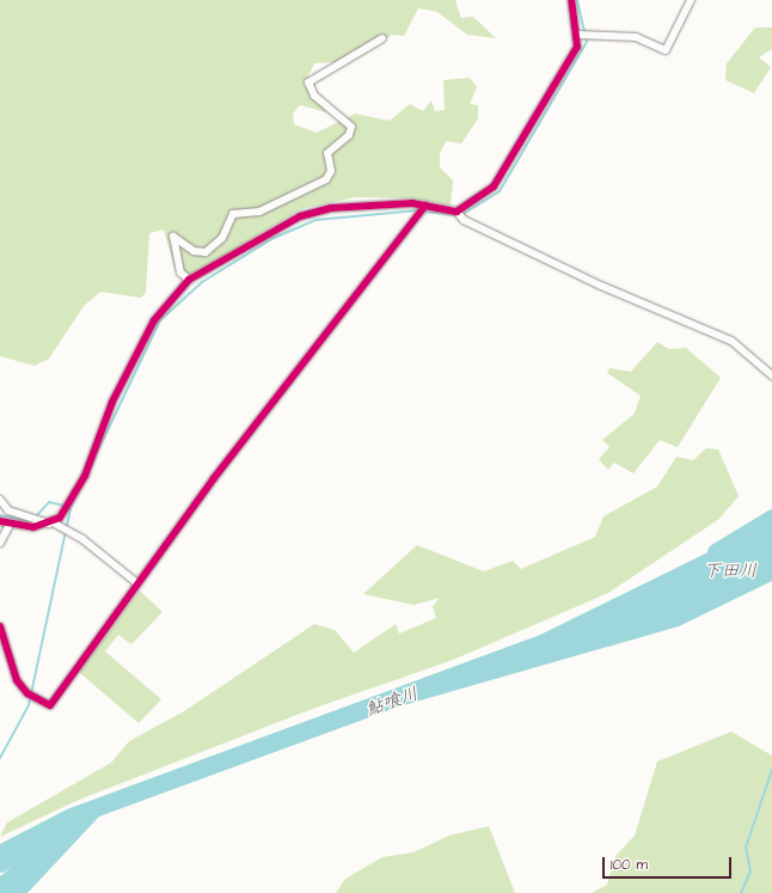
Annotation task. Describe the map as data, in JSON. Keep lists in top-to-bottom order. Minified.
{"water":["下田川","鮎喰川"],"scale_bar":"100 m"}
